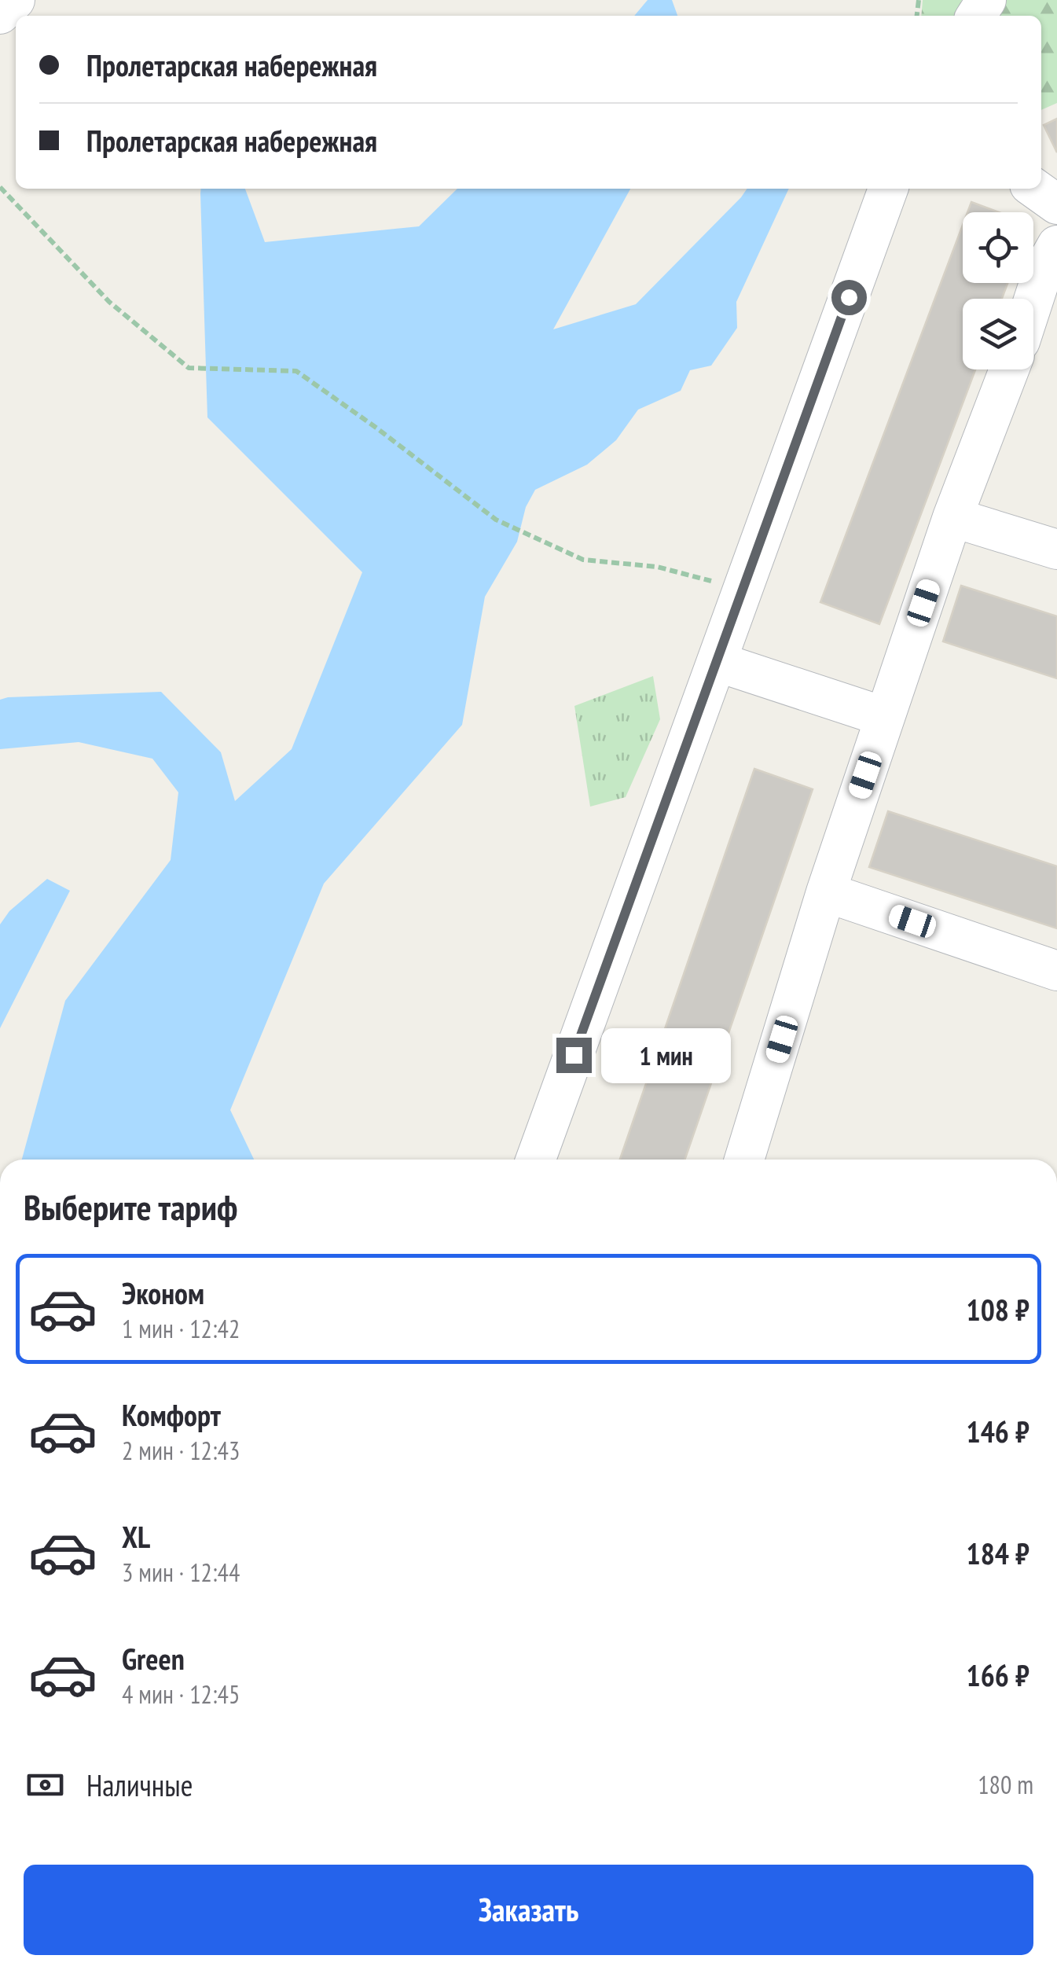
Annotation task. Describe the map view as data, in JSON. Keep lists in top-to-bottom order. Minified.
{"page":{"banner":["Пролетарская набережная","Пролетарская набережная"],"bubble":"1 мин","heading":"Выберите тариф","list":[{"name":"Эконом","note":"1 мин · 12:42","value":"108 ₽"},{"name":"Комфорт","note":"2 мин · 12:43","value":"146 ₽"},{"name":"XL","note":"3 мин · 12:44","value":"184 ₽"},{"name":"Green","note":"4 мин · 12:45","value":"166 ₽"}],"pay":["Наличные","180 m"],"buttons":"Заказать"}}
